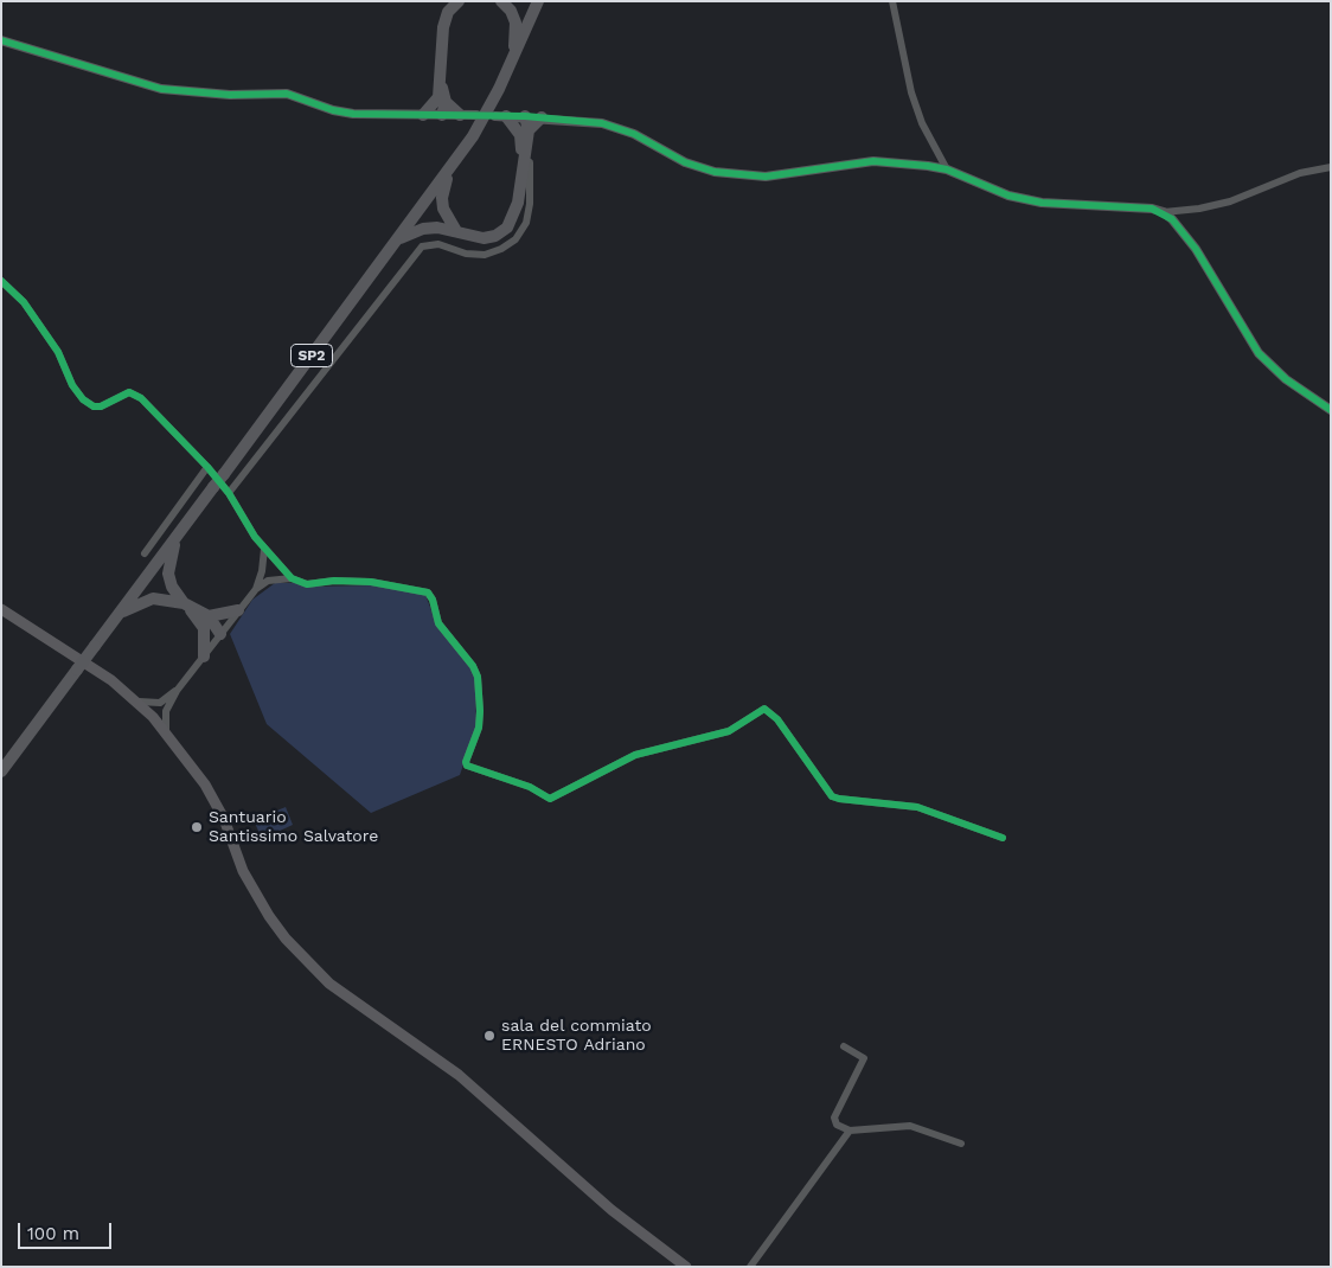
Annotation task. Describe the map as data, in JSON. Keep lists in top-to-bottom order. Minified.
{"streets":{"main road":["SP2"]},"places":["Santuario Santissimo Salvatore","sala del commiato ERNESTO Adriano"],"scale_bar":"100 m"}
